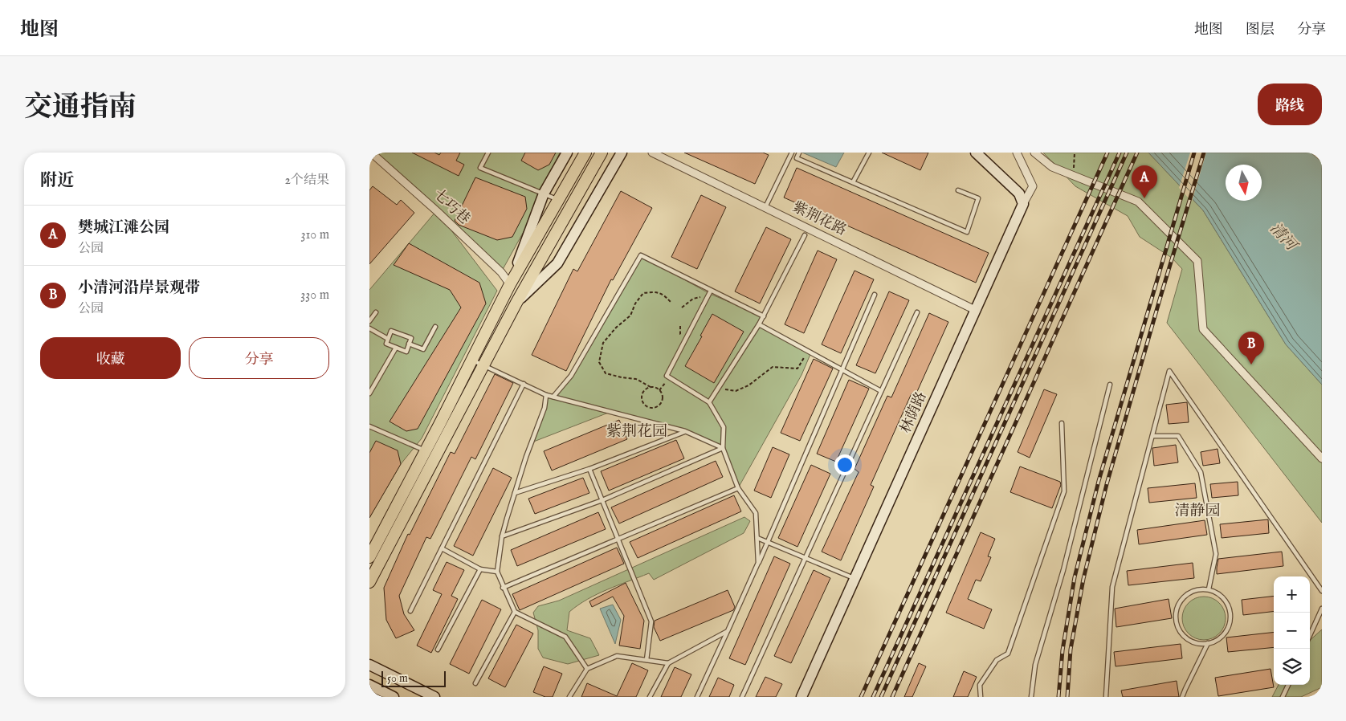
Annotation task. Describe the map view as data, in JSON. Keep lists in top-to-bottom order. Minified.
{"streets":{"street":["七巧巷","紫荆花路","林荫路"]},"crossings":[["紫荆花路","林荫路"]],"districts":["紫荆花园","清静园"],"water":["清河"],"scale_bar":"50 m","north":"bottom","page":{"header":"地图","nav":["地图","图层","分享"],"title":"交通指南","buttons":["路线",["收藏","分享"]],"heading":["附近","2个结果"],"pins":["A","B"],"list":[{"mark":"A","name":"樊城江滩公园","note":"公园","value":"310 m"},{"mark":"B","name":"小清河沿岸景观带","note":"公园","value":"330 m"}],"map_buttons":["+","−"],"scale":"50 m"}}
